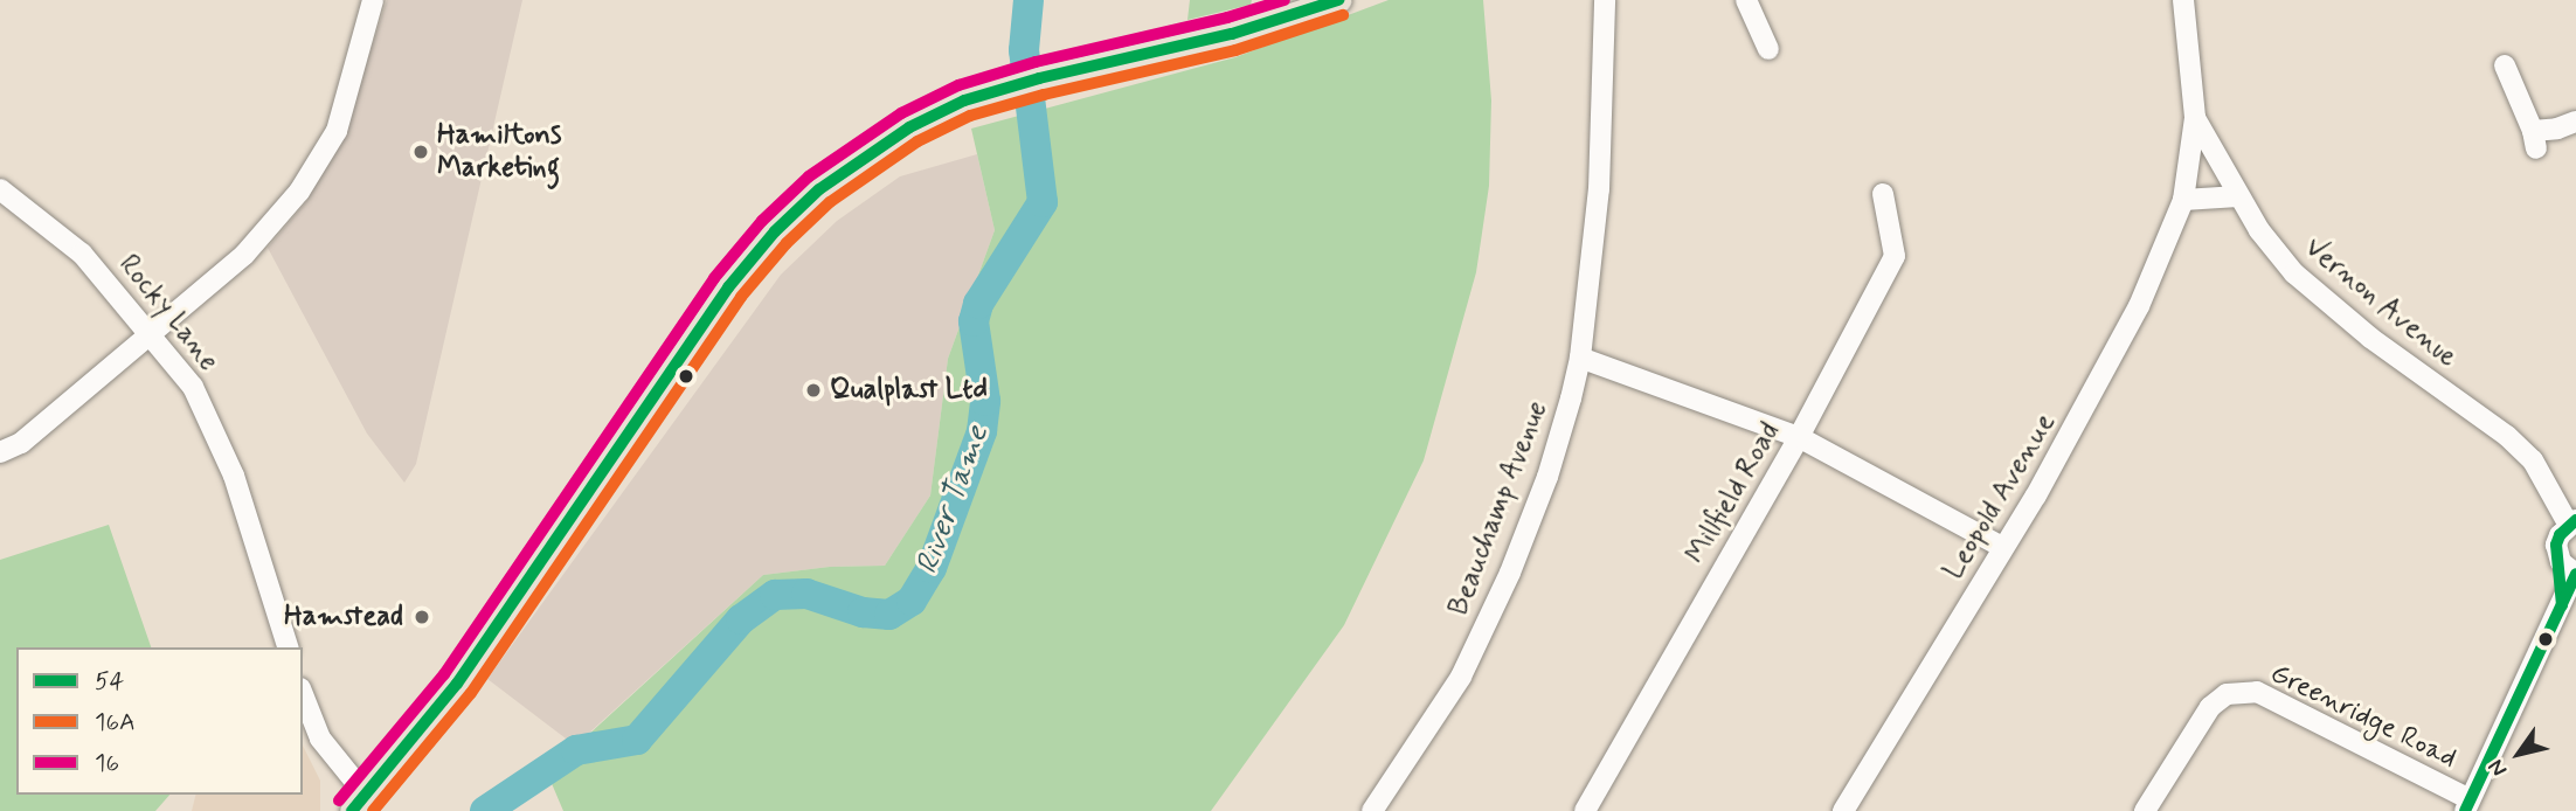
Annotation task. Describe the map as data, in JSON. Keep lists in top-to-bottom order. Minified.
{"streets":{"street":["Vernon Avenue","Rocky Lane","Millfield Road","Leopold Avenue","Beauchamp Avenue","Greenridge Road"]},"crossings":[["Vernon Avenue","Leopold Avenue"]],"water":["River Tame"],"places":["Hamiltons Marketing","Qualplast Ltd","Hamstead"],"lines":["transit line 54","transit line 16","transit line 16A"],"legend":["54","16A","16"],"north":"bottom left"}
